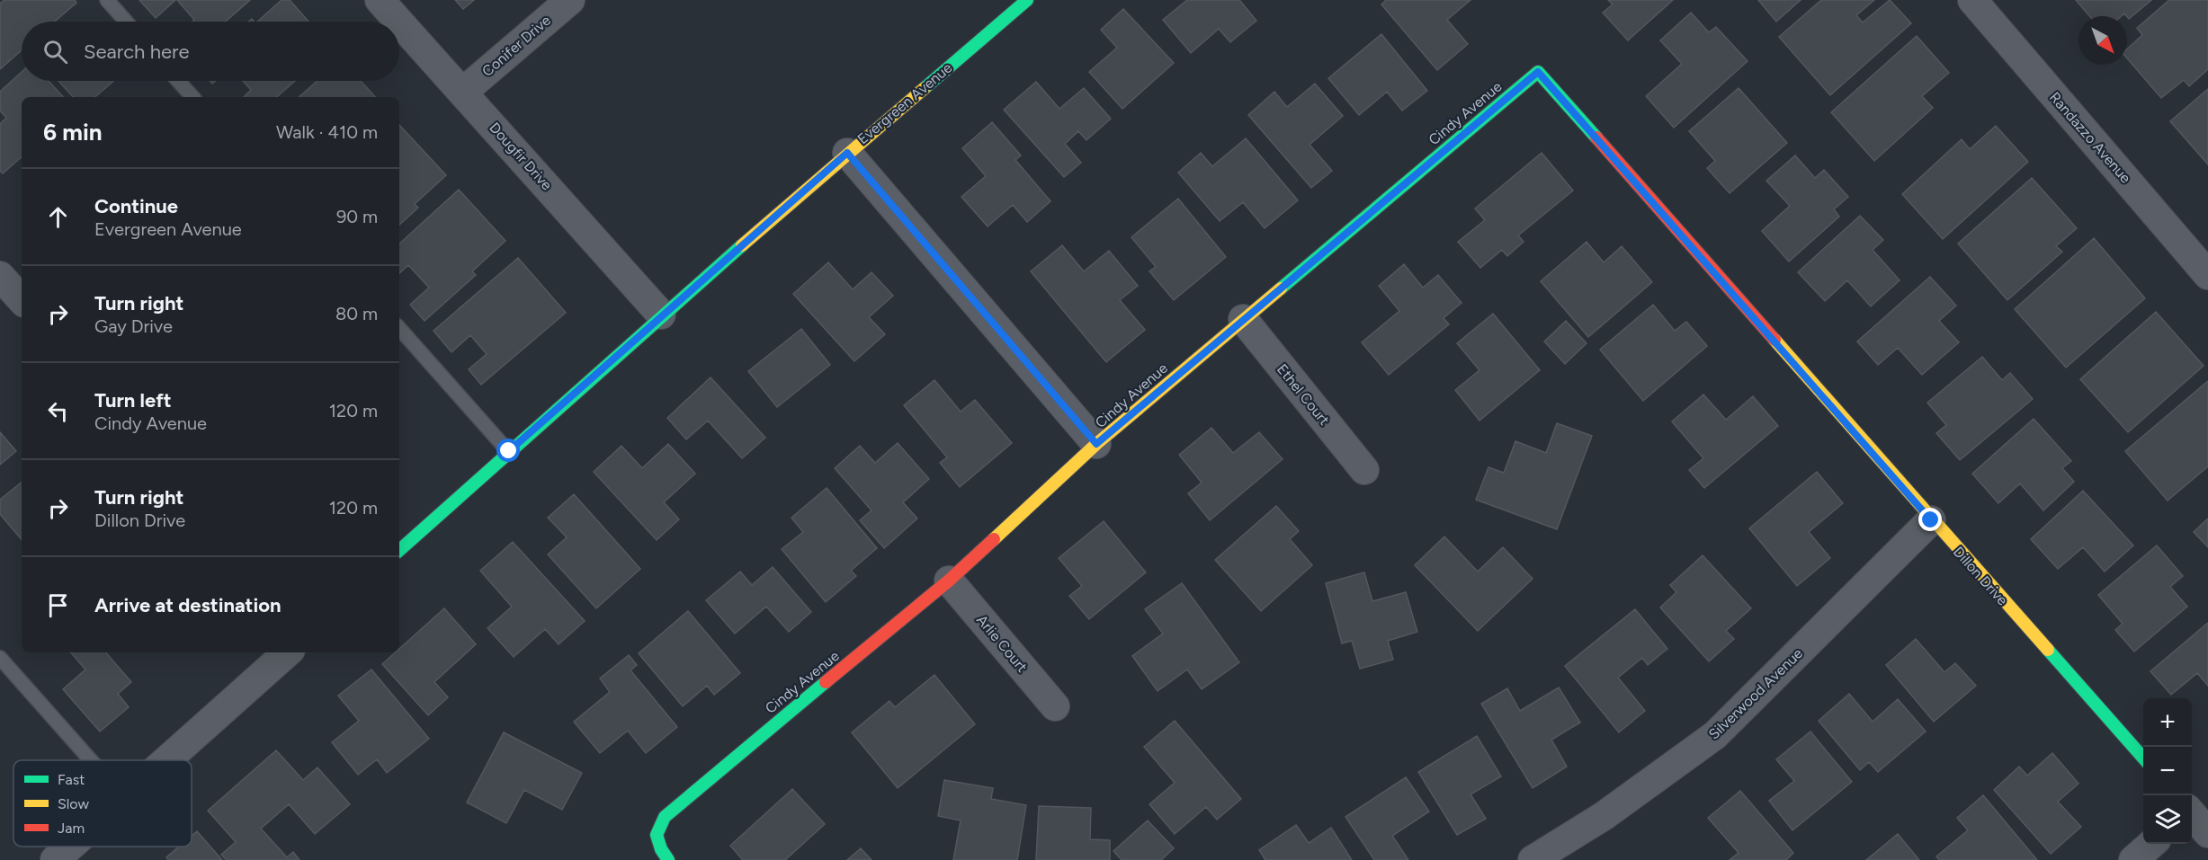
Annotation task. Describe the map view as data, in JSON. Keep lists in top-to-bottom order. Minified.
{"streets":{"street":["Conifer Drive","Evergreen Avenue","Cindy Avenue","Randazzo Avenue","Dougfir Drive","Ethel Court","Dillon Drive","Arlie Court","Silverwood Avenue"]},"crossings":[["Conifer Drive","Dougfir Drive"],["Evergreen Avenue","Dougfir Drive"],["Cindy Avenue","Ethel Court"],["Cindy Avenue","Dillon Drive"],["Cindy Avenue","Arlie Court"],["Dillon Drive","Silverwood Avenue"]],"legend":["Fast","Slow","Jam"],"north":"bottom right","page":{"search":"Search here","heading":["6 min","Walk · 410 m"],"list":[["Continue","Evergreen Avenue","90 m"],["Turn right","Gay Drive","80 m"],["Turn left","Cindy Avenue","120 m"],["Turn right","Dillon Drive","120 m"],"Arrive at destination"],"map_buttons":["+","−"]}}
